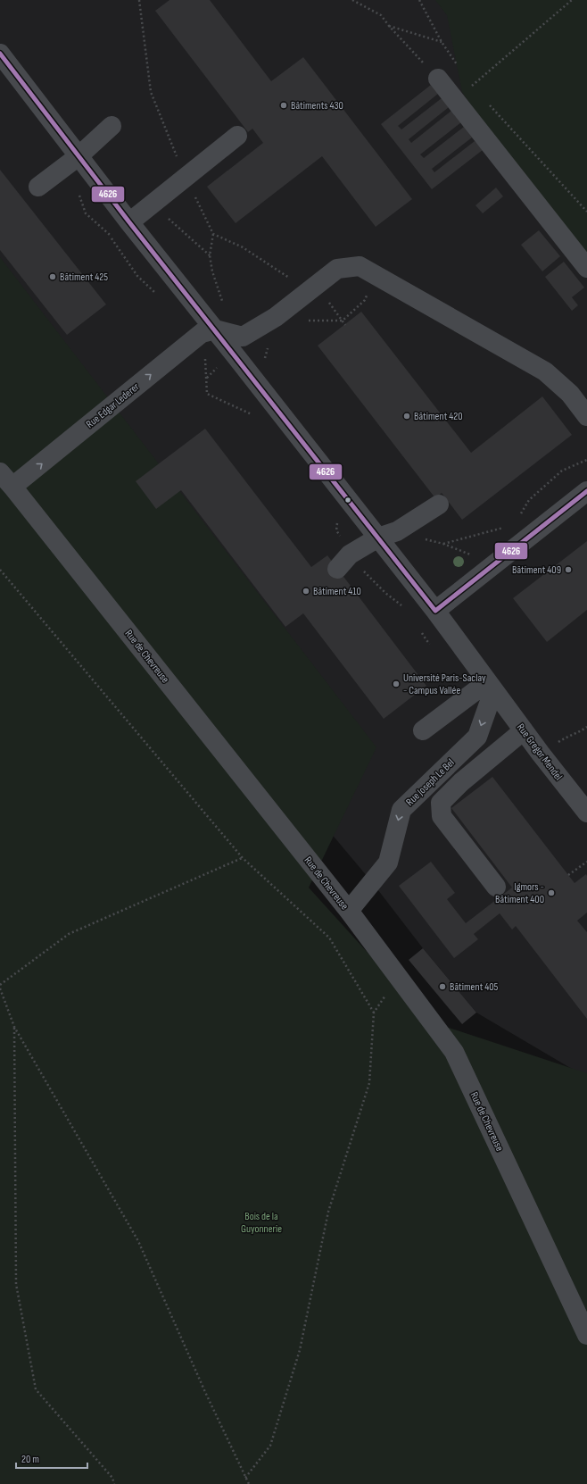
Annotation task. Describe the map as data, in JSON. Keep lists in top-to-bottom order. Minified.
{"streets":{"street":["Rue Edgar Lederer","Rue de Chevreuse","Rue Gregor Mendel","Rue Joseph Le Bel"]},"crossings":[["Rue Edgar Lederer","Rue de Chevreuse"],["Rue Edgar Lederer","Rue Gregor Mendel"],["Rue de Chevreuse","Rue Joseph Le Bel"],["Rue Gregor Mendel","Rue Joseph Le Bel"]],"one_way":["Rue Edgar Lederer","Rue Joseph Le Bel"],"parks":["Bois de la Guyonnerie"],"places":["Bâtiments 430","Bâtiment 425","Bâtiment 420","Bâtiment 409","Bâtiment 410","Université Paris-Saclay - Campus Vallée","Igmors - Bâtiment 400","Bâtiment 405"],"lines":["transit line 4626"],"scale_bar":"20 m"}
